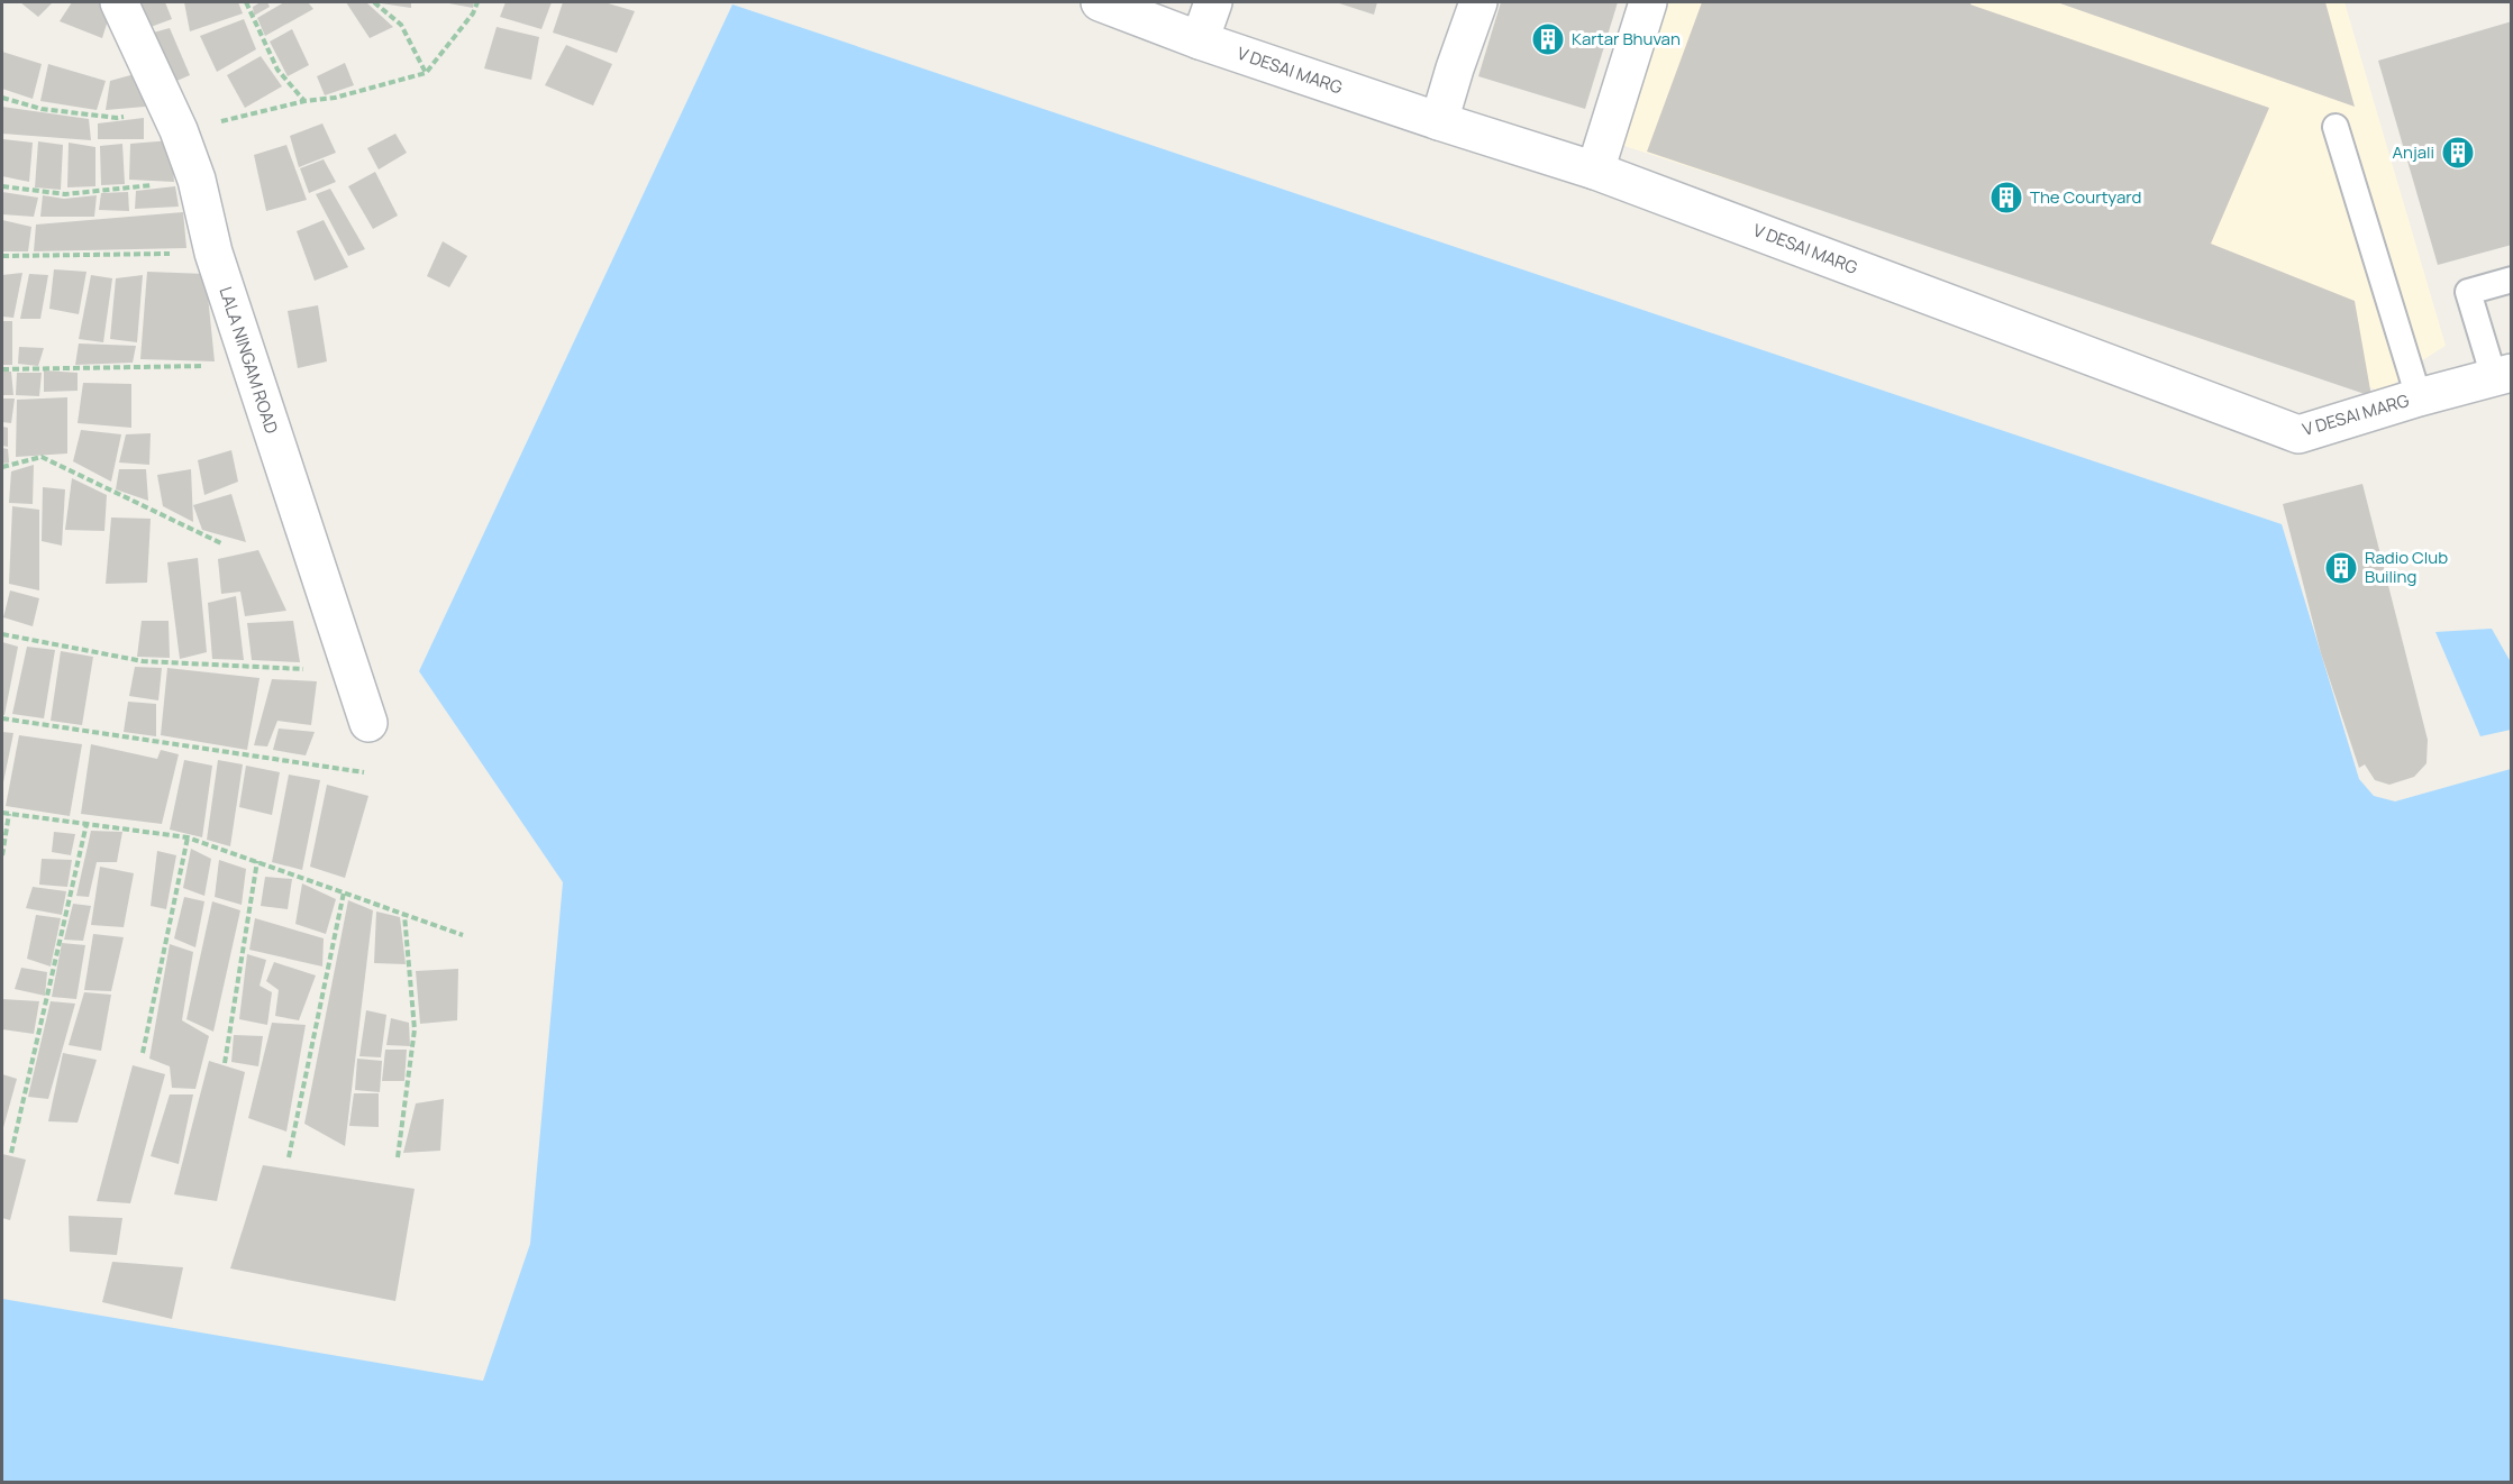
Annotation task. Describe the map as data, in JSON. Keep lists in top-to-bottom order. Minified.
{"streets":{"street":["V DESAI MARG","LALA NINGAM ROAD"]},"places":{"building":["Kartar Bhuvan","Anjali","The Courtyard","Radio Club Builing"]}}
